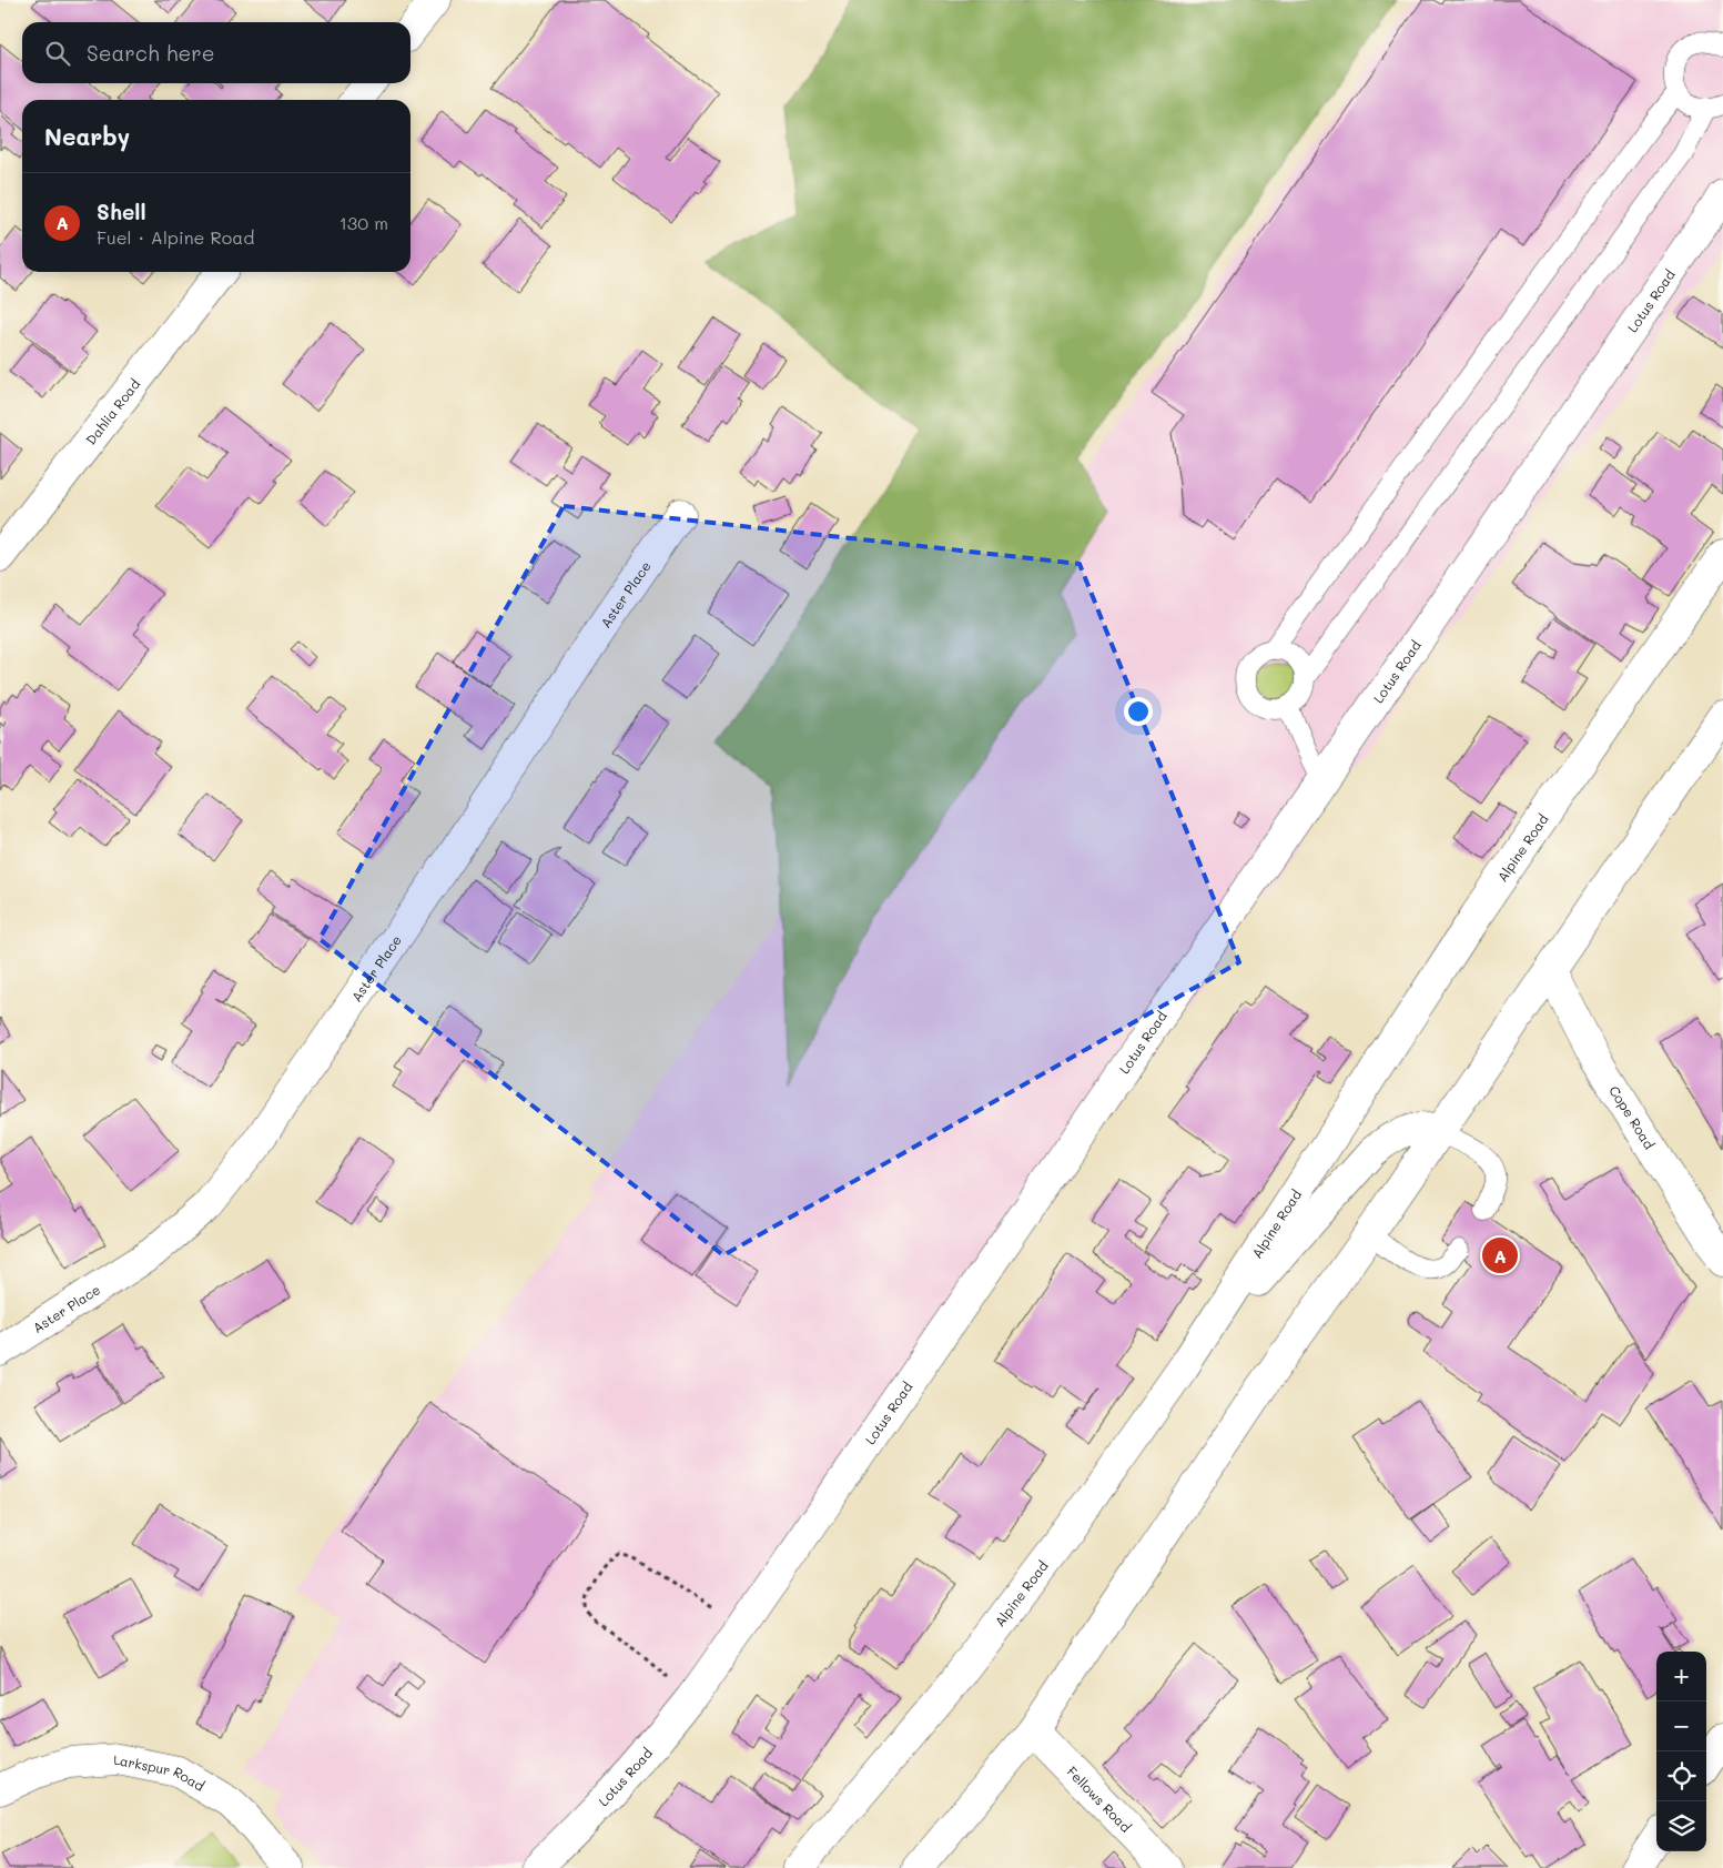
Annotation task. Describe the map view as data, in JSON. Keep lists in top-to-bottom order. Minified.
{"streets":{"street":["Lotus Road","Dahlia Road","Aster Place","Alpine Road","Cope Road","Larkspur Road","Fellows Road"]},"page":{"search":"Search here","heading":"Nearby","list":[{"mark":"A","name":"Shell","note":"Fuel · Alpine Road","value":"130 m"}],"pins":"A","map_buttons":["+","−"]}}
